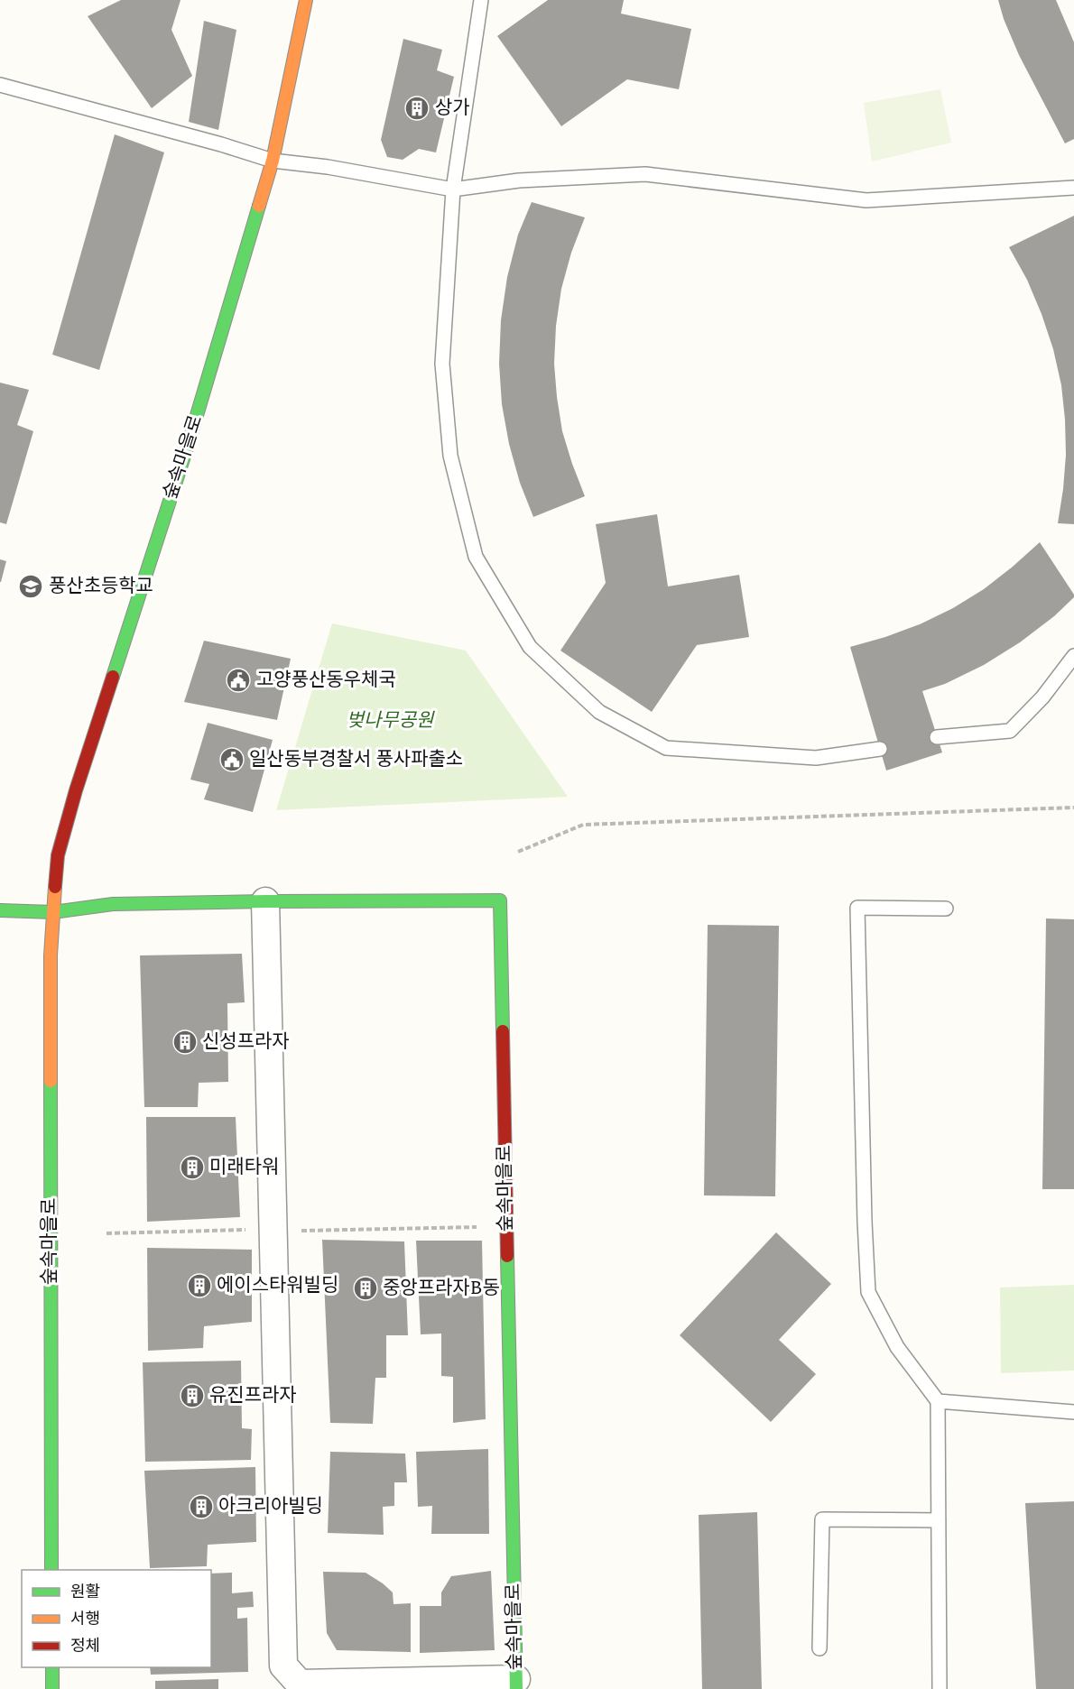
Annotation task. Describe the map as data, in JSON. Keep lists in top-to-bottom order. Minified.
{"streets":{"main road":["숲속마을로"]},"parks":["벚나무공원"],"places":{"building":["상가","신성프라자","미래타워","에이스타워빌딩","중앙프라자B동","유진프라자","아크리아빌딩"],"school or university":["풍산초등학교"],"public building":["고양풍산동우체국","일산동부경찰서 풍사파출소"]},"legend":["원활","서행","정체"]}
